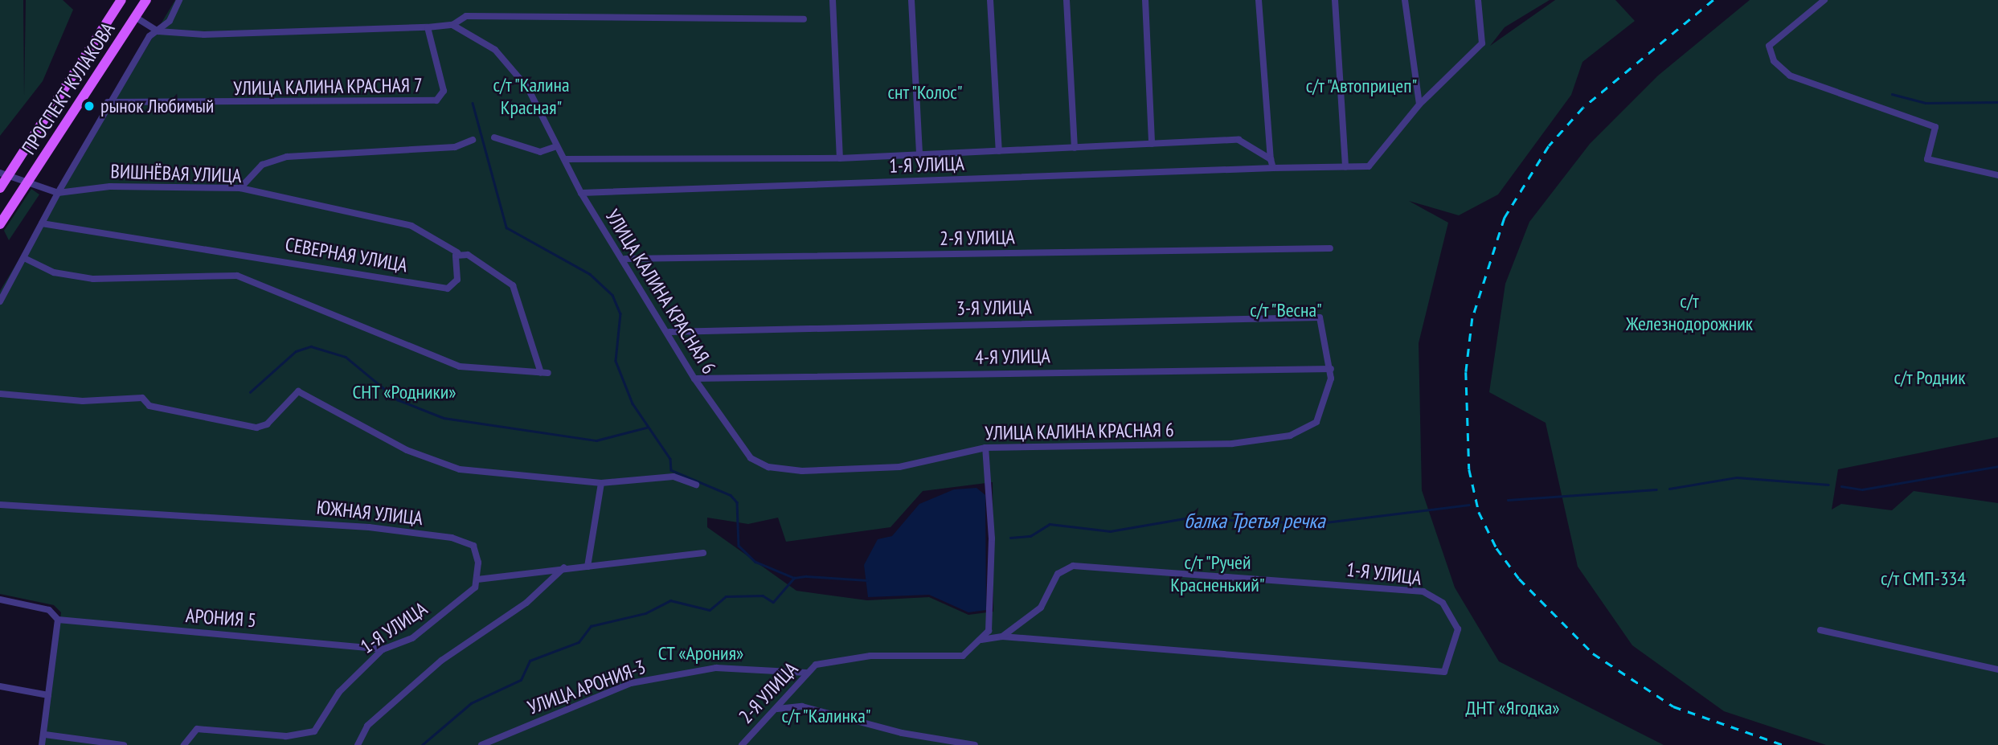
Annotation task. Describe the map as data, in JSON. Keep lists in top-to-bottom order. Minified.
{"streets":{"main road":["ПРОСПЕКТ КУЛАКОВА"],"street":["УЛИЦА КАЛИНА КРАСНАЯ 7","1-Я УЛИЦА","ВИШНЁВАЯ УЛИЦА","2-Я УЛИЦА","СЕВЕРНАЯ УЛИЦА","УЛИЦА КАЛИНА КРАСНАЯ 6","3-Я УЛИЦА","4-Я УЛИЦА","ЮЖНАЯ УЛИЦА","АРОНИЯ 5","УЛИЦА АРОНИЯ-3"]},"crossings":[["1-Я УЛИЦА","2-Я УЛИЦА"],["1-Я УЛИЦА","УЛИЦА КАЛИНА КРАСНАЯ 6"],["1-Я УЛИЦА","ЮЖНАЯ УЛИЦА"],["1-Я УЛИЦА","АРОНИЯ 5"],["ВИШНЁВАЯ УЛИЦА","СЕВЕРНАЯ УЛИЦА"],["2-Я УЛИЦА","УЛИЦА КАЛИНА КРАСНАЯ 6"],["2-Я УЛИЦА","УЛИЦА АРОНИЯ-3"],["УЛИЦА КАЛИНА КРАСНАЯ 6","3-Я УЛИЦА"],["УЛИЦА КАЛИНА КРАСНАЯ 6","4-Я УЛИЦА"],["3-Я УЛИЦА","4-Я УЛИЦА"]],"water":["балка Третья речка"],"parks":["с/т \"Калина Красная\"","с/т \"Автоприцеп\"","снт \"Колос\"","с/т Железнодорожник","с/т \"Весна\"","с/т Родник","СНТ «Родники»","с/т \"Ручей Красненький\"","с/т СМП-334","СТ «Арония»","ДНТ «Ягодка»","с/т \"Калинка\""],"places":["рынок Любимый"]}
